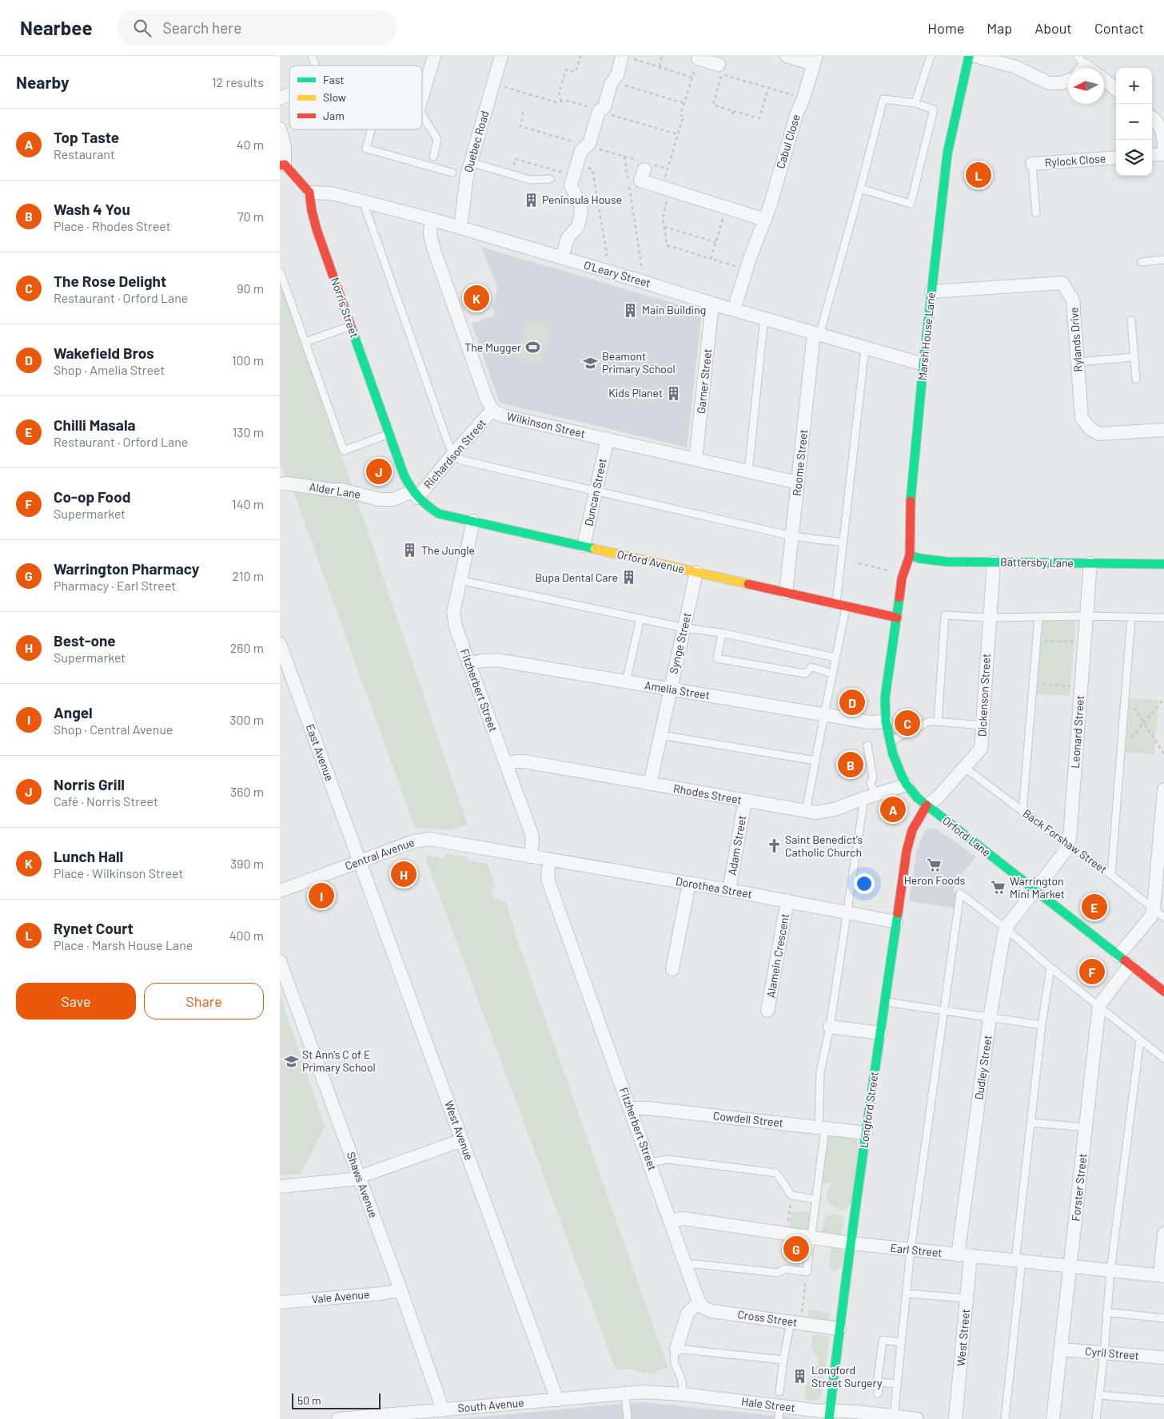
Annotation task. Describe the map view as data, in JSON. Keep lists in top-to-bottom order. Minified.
{"streets":{"street":["Quebec Road","Cabul Close","Rylock Close","O'Leary Street","Norris Street","Marsh House Lane","Rylands Drive","Garner Street","Wilkinson Street","Richardson Street","Roome Street","Alder Lane","Duncan Street","Orford Avenue","Battersby Lane","Synge Street","Fitzherbert Street","Amelia Street","Dickenson Street","Leonard Street","East Avenue","Rhodes Street","Orford Lane","Adam Street","Central Avenue","Dorothea Street","Alamein Crescent","Dudley Street","Longford Street","Cowdell Street","West Avenue","Shaws Avenue","Forster Street","Earl Street","Vale Avenue","Cross Street","West Street","Cyril Street","Hale Street","South Avenue"],"lane":["Back Forshaw Street"]},"crossings":[["Quebec Road","O'Leary Street"],["Cabul Close","O'Leary Street"],["O'Leary Street","Norris Street"],["O'Leary Street","Marsh House Lane"],["O'Leary Street","Garner Street"],["O'Leary Street","Wilkinson Street"],["O'Leary Street","Roome Street"],["Norris Street","Richardson Street"],["Norris Street","Alder Lane"],["Norris Street","Orford Avenue"],["Marsh House Lane","Rylands Drive"],["Marsh House Lane","Orford Avenue"],["Marsh House Lane","Battersby Lane"],["Marsh House Lane","Orford Lane"],["Garner Street","Wilkinson Street"],["Wilkinson Street","Richardson Street"],["Wilkinson Street","Roome Street"],["Wilkinson Street","Duncan Street"],["Richardson Street","Alder Lane"],["Richardson Street","Orford Avenue"],["Roome Street","Orford Avenue"],["Alder Lane","Orford Avenue"],["Duncan Street","Orford Avenue"],["Orford Avenue","Synge Street"],["Orford Avenue","Fitzherbert Street"],["Orford Avenue","Orford Lane"],["Battersby Lane","Dickenson Street"],["Battersby Lane","Leonard Street"],["Synge Street","Amelia Street"],["Synge Street","Rhodes Street"],["Fitzherbert Street","Amelia Street"],["Fitzherbert Street","Rhodes Street"],["Fitzherbert Street","Central Avenue"],["Fitzherbert Street","Dorothea Street"],["Fitzherbert Street","Cowdell Street"],["Fitzherbert Street","Earl Street"],["Fitzherbert Street","Cross Street"],["Amelia Street","Orford Lane"],["Dickenson Street","Orford Lane"],["Dickenson Street","Back Forshaw Street"],["Dickenson Street","Longford Street"],["Leonard Street","Orford Lane"],["Leonard Street","Back Forshaw Street"],["Leonard Street","Dudley Street"],["East Avenue","Central Avenue"],["East Avenue","West Avenue"],["Rhodes Street","Orford Lane"],["Rhodes Street","Adam Street"],["Orford Lane","Dudley Street"],["Orford Lane","Longford Street"],["Adam Street","Dorothea Street"],["Central Avenue","Dorothea Street"],["Central Avenue","West Avenue"],["Dorothea Street","Alamein Crescent"],["Dorothea Street","Longford Street"],["Dudley Street","Earl Street"],["Dudley Street","West Street"],["Longford Street","Cowdell Street"],["Longford Street","Earl Street"],["Longford Street","Cross Street"],["Longford Street","Hale Street"],["West Avenue","South Avenue"],["Shaws Avenue","Vale Avenue"],["Shaws Avenue","South Avenue"],["Forster Street","Earl Street"],["Forster Street","Cyril Street"],["Earl Street","West Street"],["Hale Street","South Avenue"]],"places":{"building":["Peninsula House","Main Building","Kids Planet","The Jungle","Bupa Dental Care","Longford Street Surgery"],"sports":["The Mugger"],"school or university":["Beamont Primary School","St Ann's C of E Primary School"],"church":["Saint Benedict's Catholic Church"],"supermarket":["Heron Foods","Warrington Mini Market"]},"legend":["Fast","Slow","Jam"],"scale_bar":"50 m","north":"left","page":{"header":"Nearbee","search":"Search here","nav":["Home","Map","About","Contact"],"heading":["Nearby","12 results"],"map_buttons":["+","−"],"list":[{"mark":"A","name":"Top Taste","note":"Restaurant","value":"40 m"},{"mark":"B","name":"Wash 4 You","note":"Place · Rhodes Street","value":"70 m"},{"mark":"C","name":"The Rose Delight","note":"Restaurant · Orford Lane","value":"90 m"},{"mark":"D","name":"Wakefield Bros","note":"Shop · Amelia Street","value":"100 m"},{"mark":"E","name":"Chilli Masala","note":"Restaurant · Orford Lane","value":"130 m"},{"mark":"F","name":"Co-op Food","note":"Supermarket","value":"140 m"},{"mark":"G","name":"Warrington Pharmacy","note":"Pharmacy · Earl Street","value":"210 m"},{"mark":"H","name":"Best-one","note":"Supermarket","value":"260 m"},{"mark":"I","name":"Angel","note":"Shop · Central Avenue","value":"300 m"},{"mark":"J","name":"Norris Grill","note":"Café · Norris Street","value":"360 m"},{"mark":"K","name":"Lunch Hall","note":"Place · Wilkinson Street","value":"390 m"},{"mark":"L","name":"Rynet Court","note":"Place · Marsh House Lane","value":"400 m"}],"pins":["L","K","J","D","C","B","A","H","I","E","F","G"],"buttons":["Save","Share"],"scale":"50 m"}}
